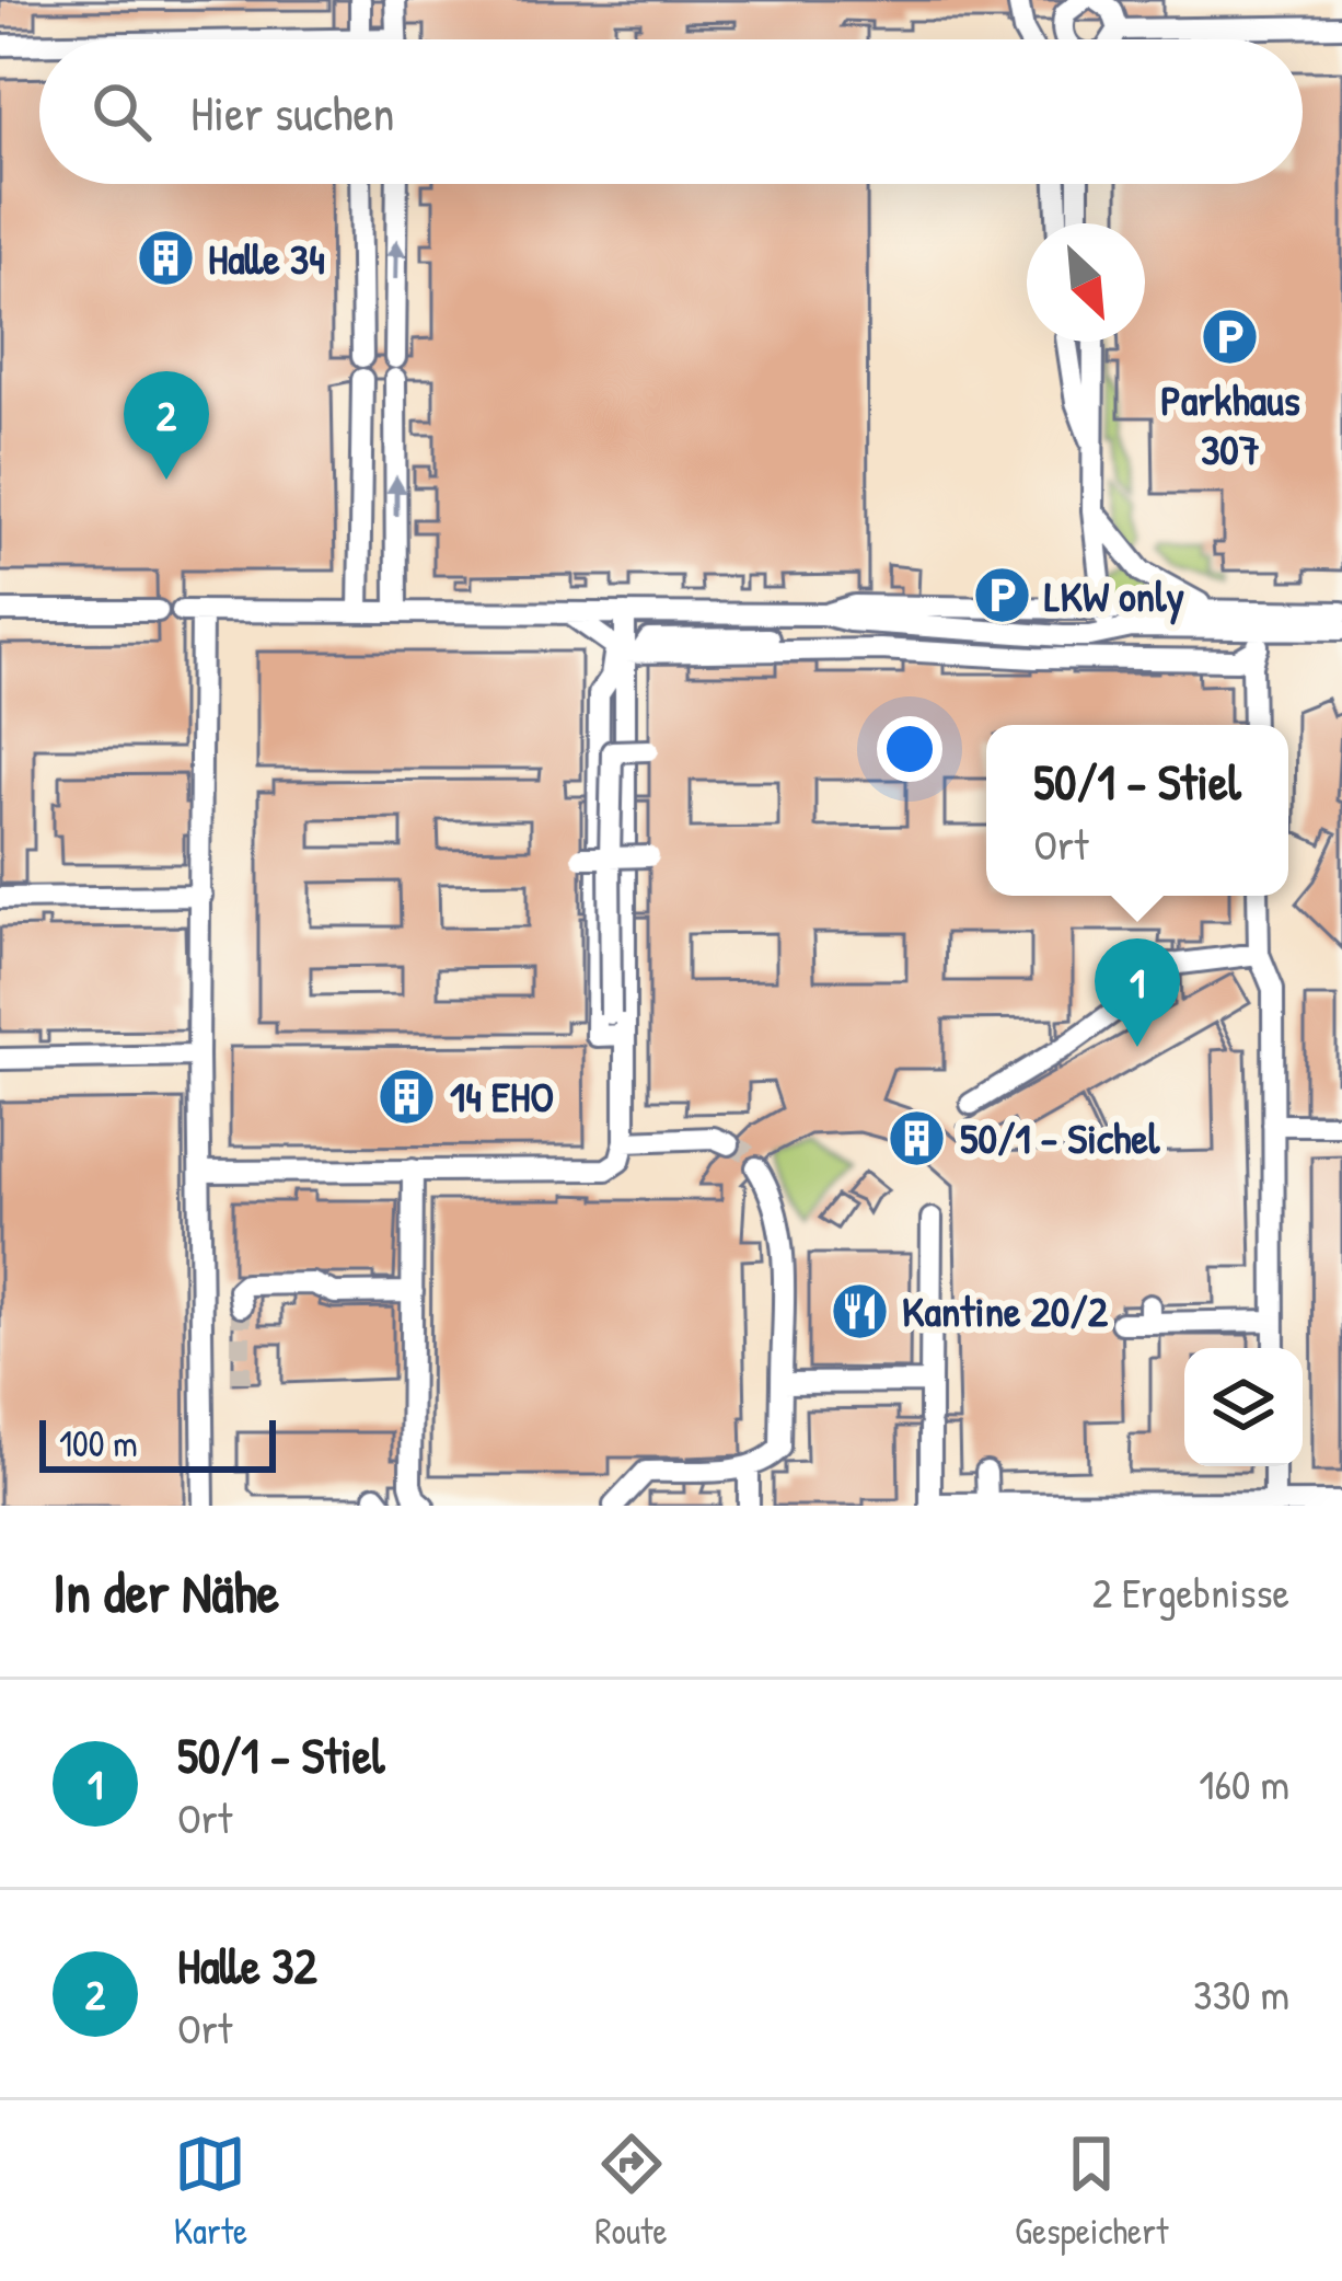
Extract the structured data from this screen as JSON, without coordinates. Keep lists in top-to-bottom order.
{
  "places": {
    "building": ["Halle 34", "14 EHO", "50/1 - Sichel"],
    "parking": ["Parkhaus 307", "LKW only"],
    "restaurant": ["Kantine 20/2"]
  },
  "scale_bar": "100 m",
  "north": "bottom right",
  "page": {
    "search": "Hier suchen",
    "pins": ["2", "1"],
    "popup": ["50/1 - Stiel", "Ort"],
    "scale": "100 m",
    "heading": ["In der Nähe", "2 Ergebnisse"],
    "list": [
      {
        "mark": "1",
        "name": "50/1 - Stiel",
        "note": "Ort",
        "value": "160 m"
      },
      {
        "mark": "2",
        "name": "Halle 32",
        "note": "Ort",
        "value": "330 m"
      }
    ],
    "nav": ["Karte", "Route", "Gespeichert"]
  }
}
